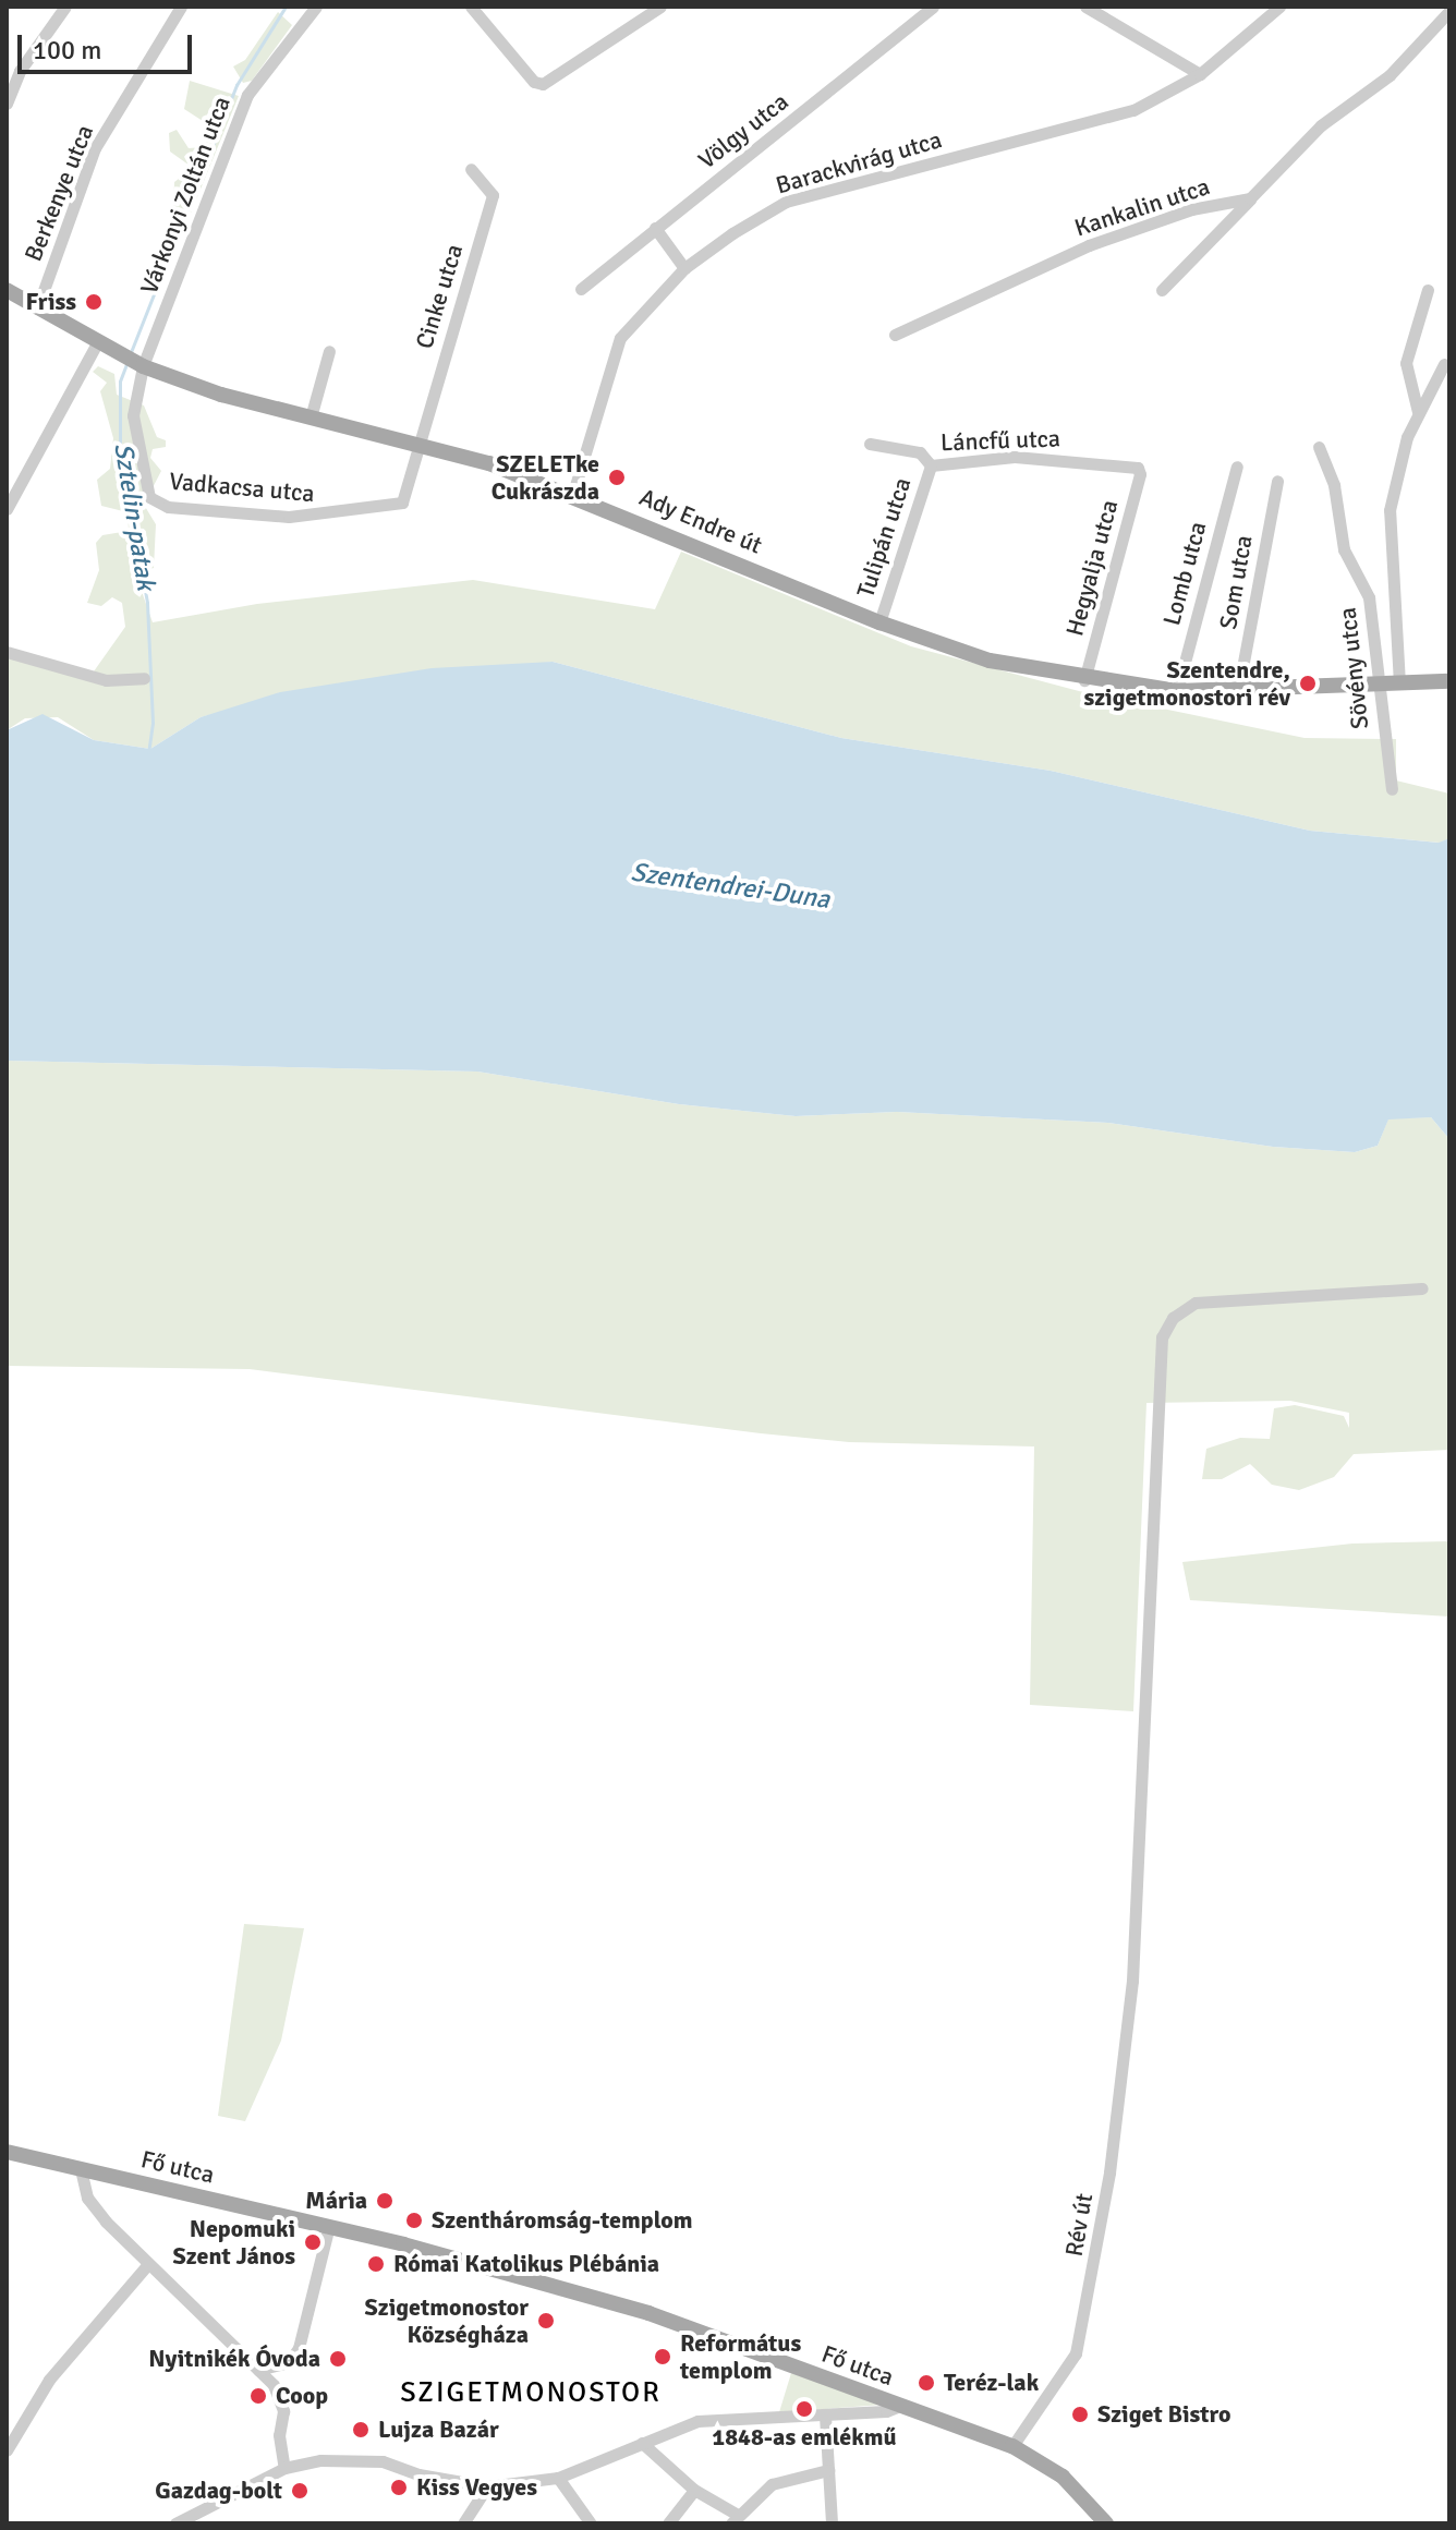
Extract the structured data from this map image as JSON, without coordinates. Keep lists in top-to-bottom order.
{
  "streets": {
    "main road": ["Ady Endre út", "Fő utca"],
    "street": [
      "Völgy utca",
      "Barackvirág utca",
      "Berkenye utca",
      "Várkonyi Zoltán utca",
      "Kankalin utca",
      "Cinke utca",
      "Láncfű utca",
      "Vadkacsa utca",
      "Tulipán utca",
      "Hegyalja utca",
      "Lomb utca",
      "Som utca",
      "Sövény utca",
      "Rév út"
    ]
  },
  "crossings": [
    ["Barackvirág utca", "Ady Endre út"],
    ["Berkenye utca", "Ady Endre út"],
    ["Várkonyi Zoltán utca", "Vadkacsa utca"],
    ["Várkonyi Zoltán utca", "Ady Endre út"],
    ["Cinke utca", "Vadkacsa utca"],
    ["Cinke utca", "Ady Endre út"],
    ["Láncfű utca", "Tulipán utca"],
    ["Láncfű utca", "Hegyalja utca"],
    ["Vadkacsa utca", "Ady Endre út"],
    ["Ady Endre út", "Tulipán utca"],
    ["Ady Endre út", "Hegyalja utca"],
    ["Ady Endre út", "Lomb utca"],
    ["Ady Endre út", "Som utca"],
    ["Ady Endre út", "Sövény utca"],
    ["Fő utca", "Rév út"]
  ],
  "districts": ["SZIGETMONOSTOR"],
  "water": ["Sztelin-patak", "Szentendrei-Duna"],
  "places": [
    "Friss",
    "SZELETke Cukrászda",
    "Szentendre, szigetmonostori rév",
    "Mária",
    "Szentháromság-templom",
    "Nepomuki Szent János",
    "Római Katolikus Plébánia",
    "Szigetmonostor Községháza",
    "Református templom",
    "Nyitnikék Óvoda",
    "Teréz-lak",
    "Coop",
    "1848-as emlékmű",
    "Sziget Bistro",
    "Lujza Bazár",
    "Kiss Vegyes",
    "Gazdag-bolt"
  ],
  "scale_bar": "100 m"
}
